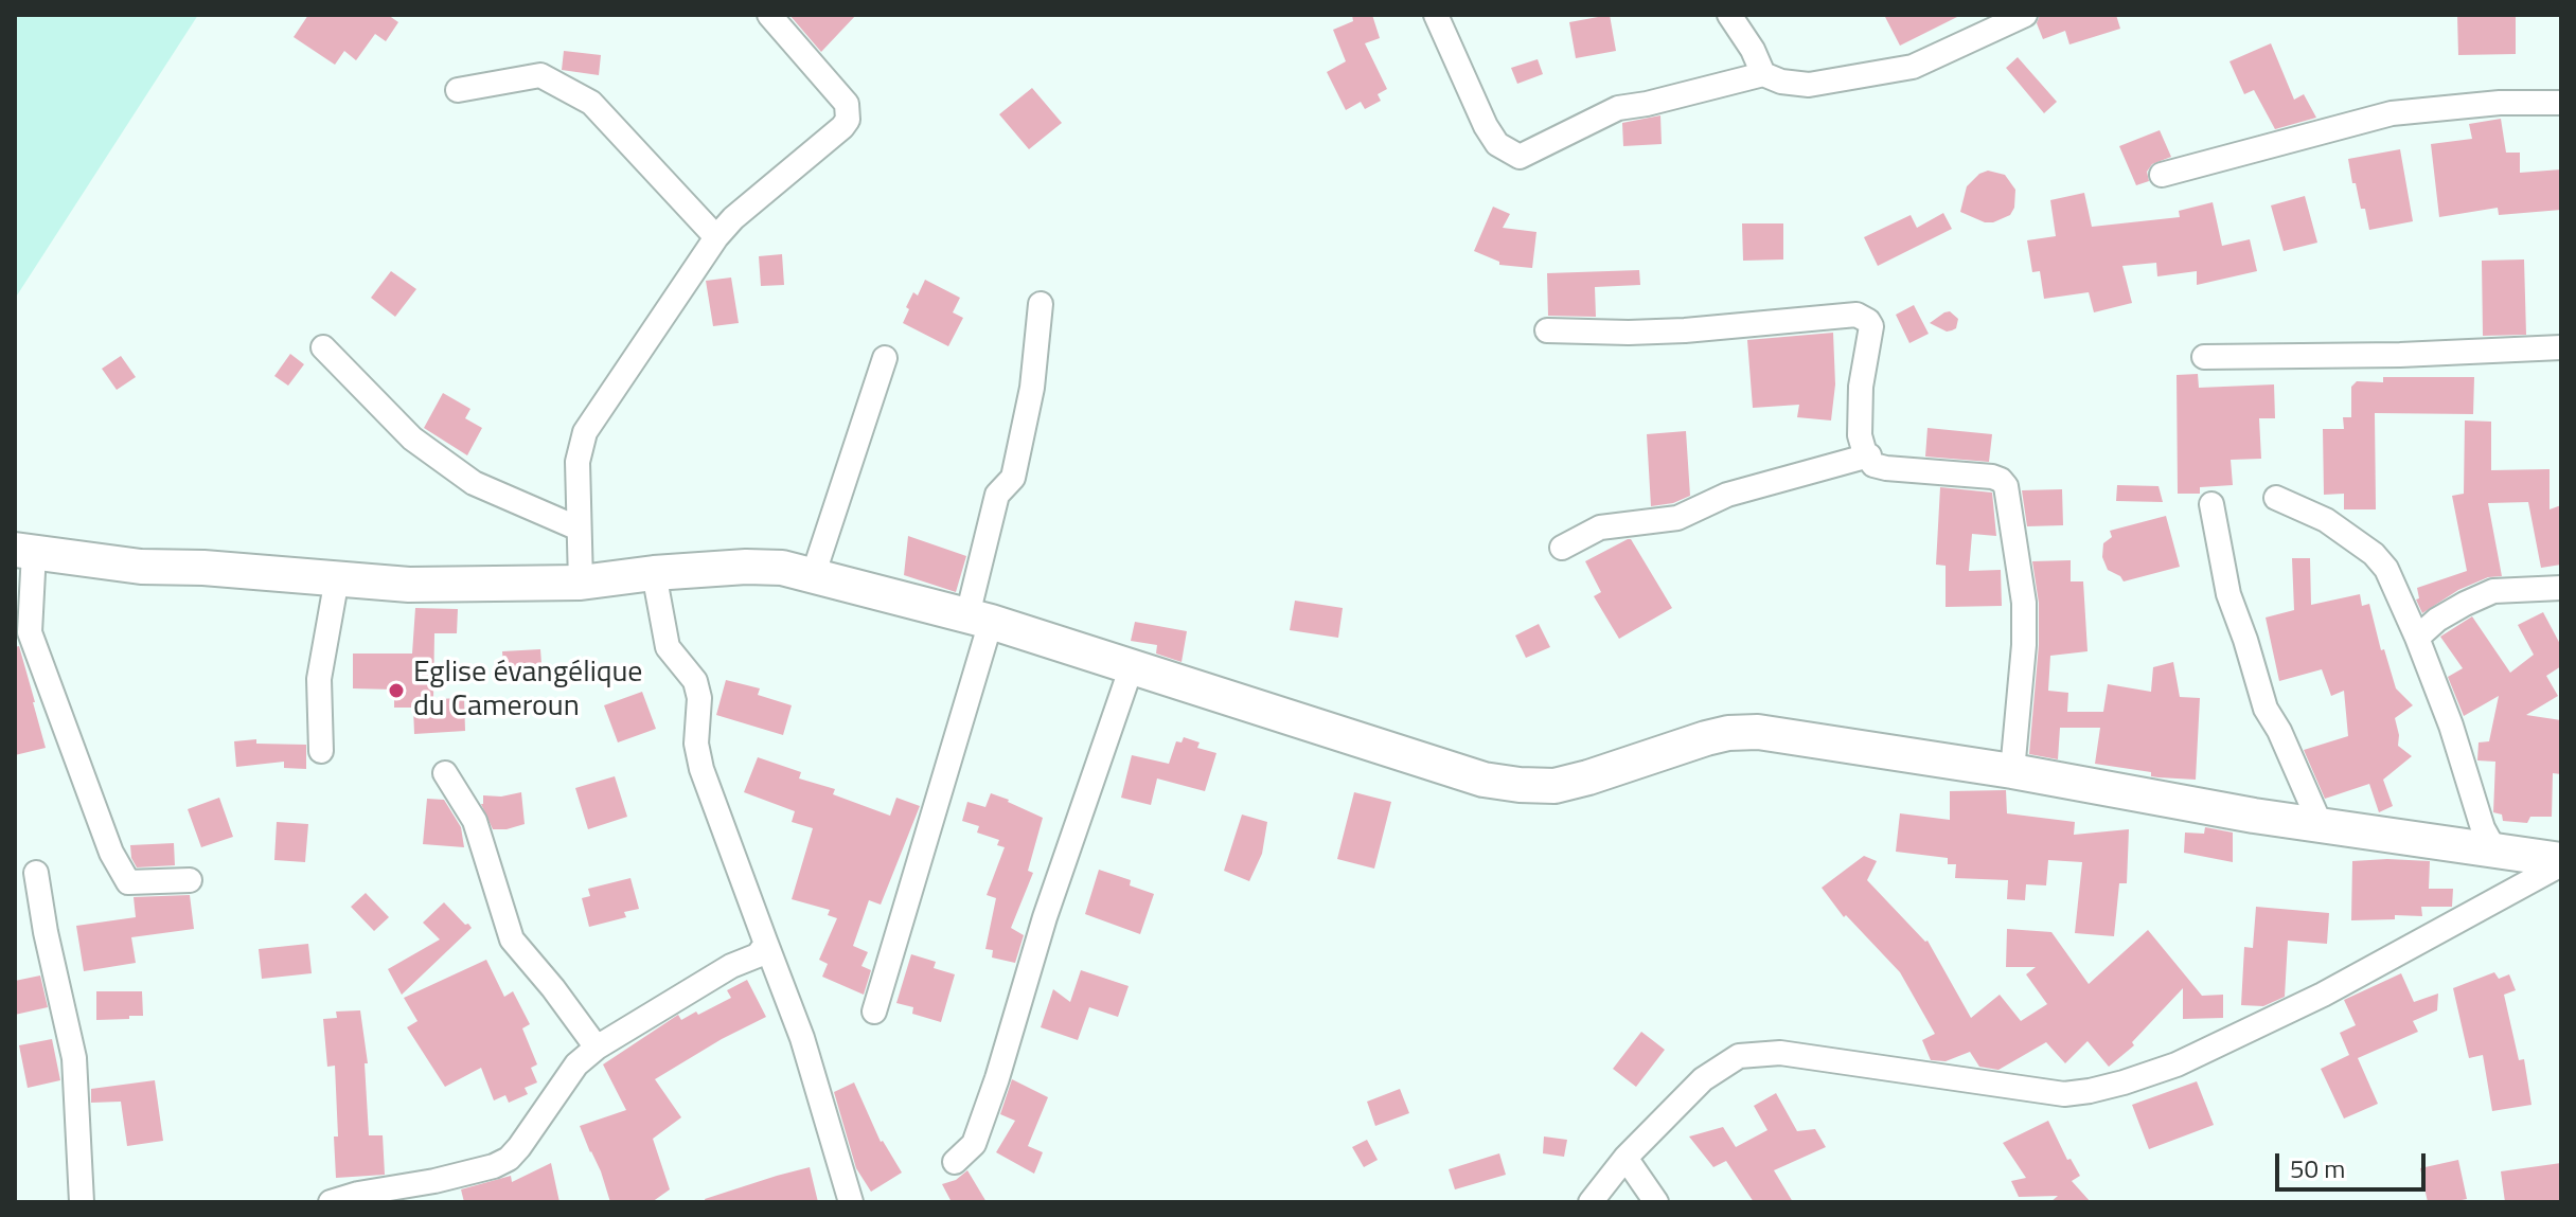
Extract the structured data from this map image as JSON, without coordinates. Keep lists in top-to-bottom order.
{
  "places": ["Eglise évangélique du Cameroun"],
  "scale_bar": "50 m"
}
